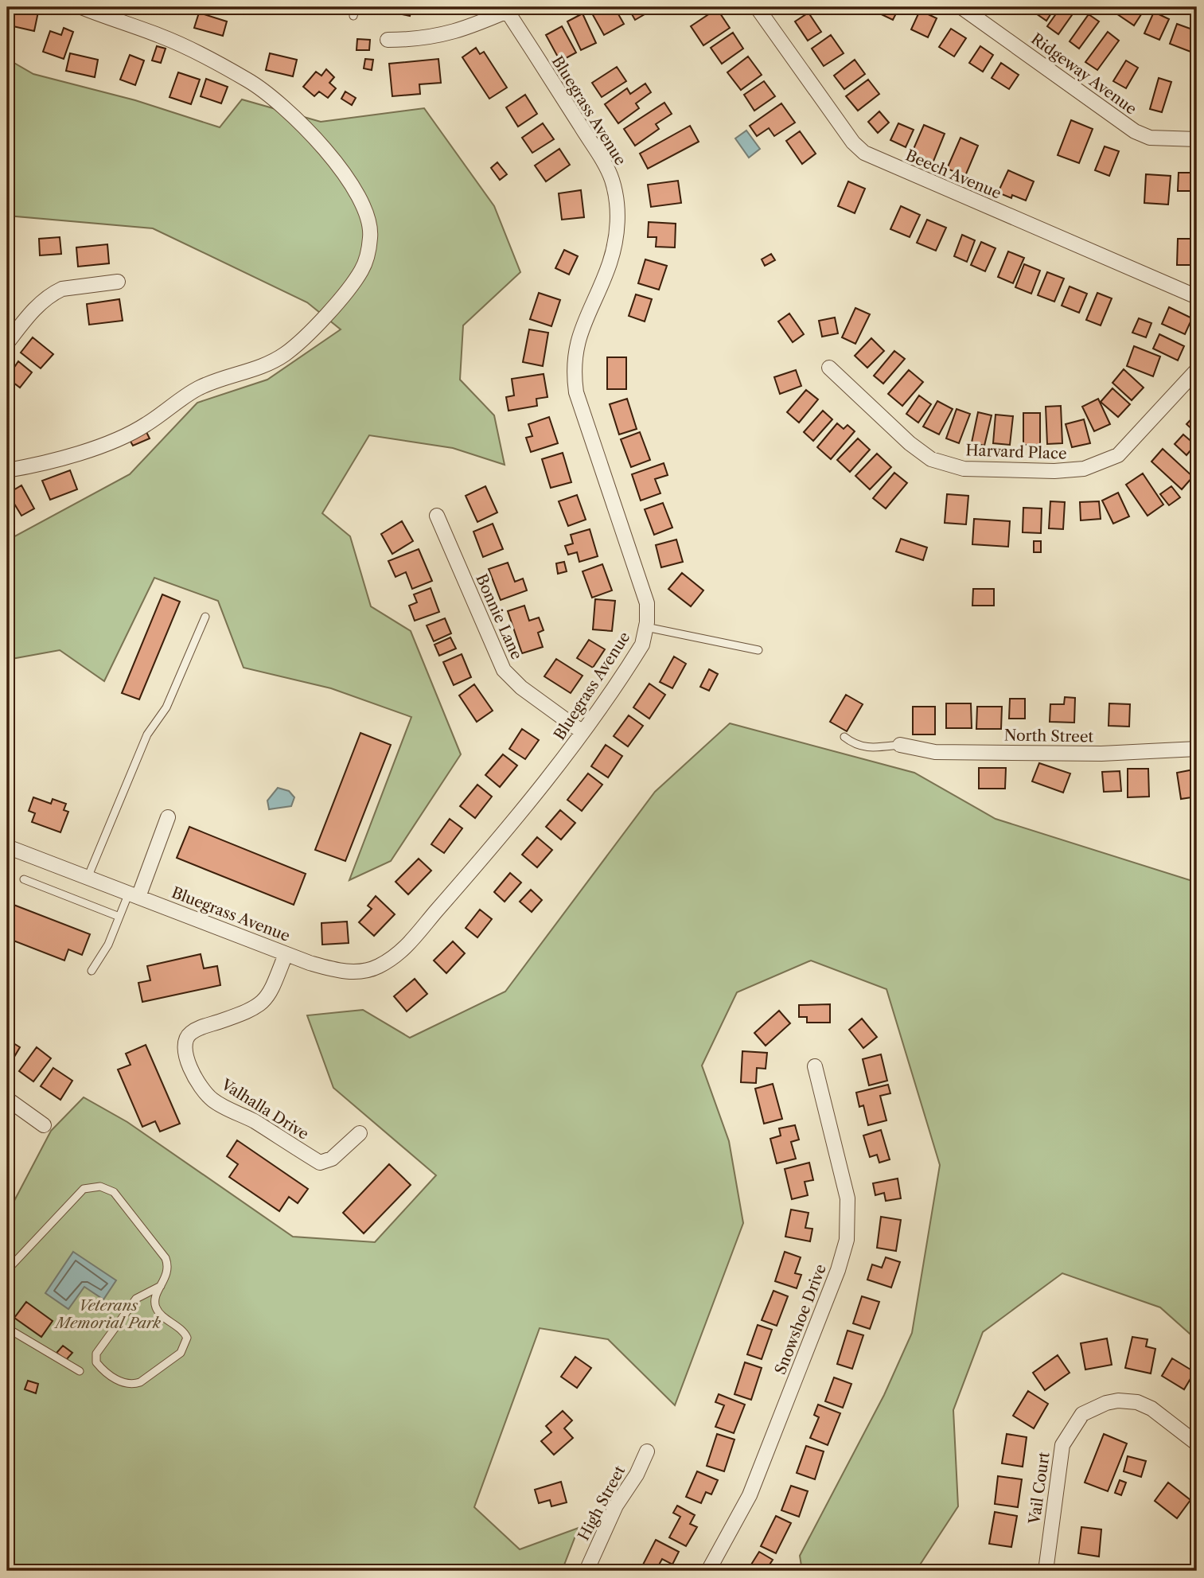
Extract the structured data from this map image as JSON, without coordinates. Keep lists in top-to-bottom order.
{
  "streets": {
    "street": [
      "Ridgeway Avenue",
      "Bluegrass Avenue",
      "Beech Avenue",
      "Harvard Place",
      "Bonnie Lane",
      "North Street",
      "Valhalla Drive",
      "Snowshoe Drive",
      "Vail Court",
      "High Street"
    ]
  },
  "crossings": [
    ["Bluegrass Avenue", "Bonnie Lane"],
    ["Bluegrass Avenue", "Valhalla Drive"]
  ],
  "parks": ["Veterans Memorial Park"]
}
